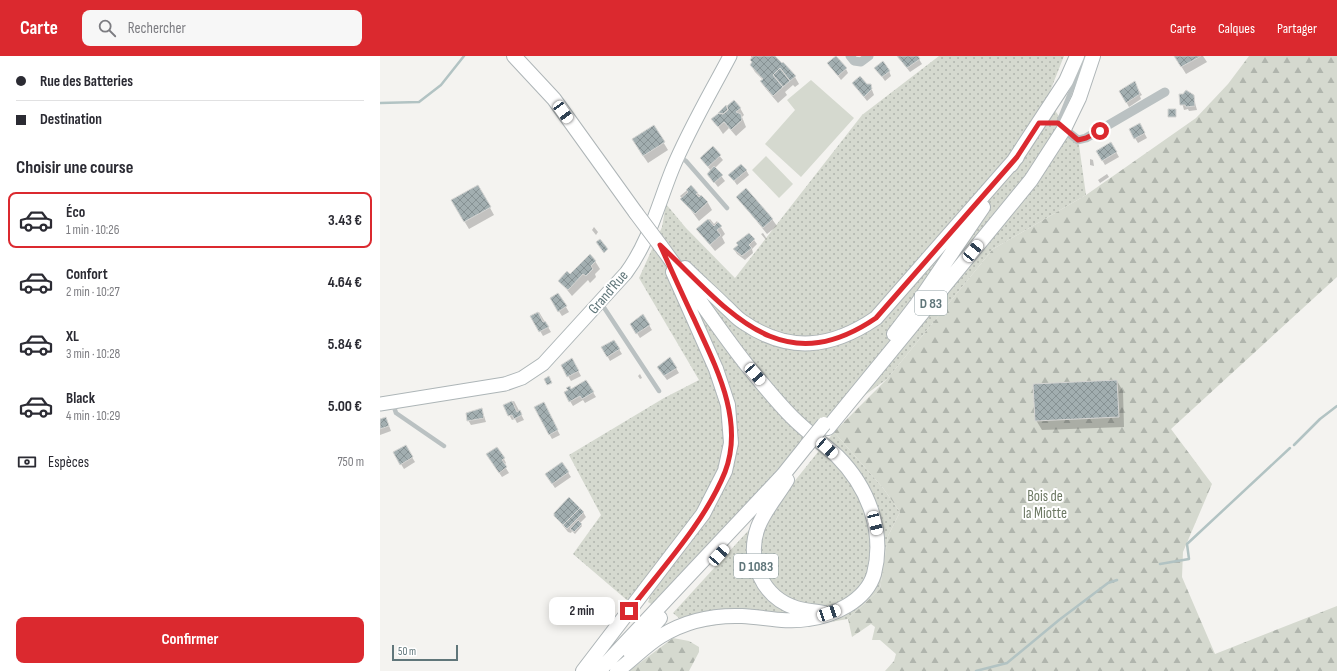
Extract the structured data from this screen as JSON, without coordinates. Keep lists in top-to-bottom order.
{
  "streets": {
    "main road": ["D 83", "D 1083"],
    "street": ["Grand'Rue"]
  },
  "crossings": [
    ["D 83", "D 1083"]
  ],
  "parks": ["Bois de la Miotte"],
  "scale_bar": "50 m",
  "page": {
    "header": "Carte",
    "search": "Rechercher",
    "nav": ["Carte", "Calques", "Partager"],
    "banner": ["Rue des Batteries", "Destination"],
    "heading": "Choisir une course",
    "list": [
      {
        "name": "Éco",
        "note": "1 min · 10:26",
        "value": "3.43 €"
      },
      {
        "name": "Confort",
        "note": "2 min · 10:27",
        "value": "4.64 €"
      },
      {
        "name": "XL",
        "note": "3 min · 10:28",
        "value": "5.84 €"
      },
      {
        "name": "Black",
        "note": "4 min · 10:29",
        "value": "5.00 €"
      }
    ],
    "pay": ["Espèces", "750 m"],
    "bubble": "2 min",
    "buttons": "Confirmer",
    "scale": "50 m"
  }
}
